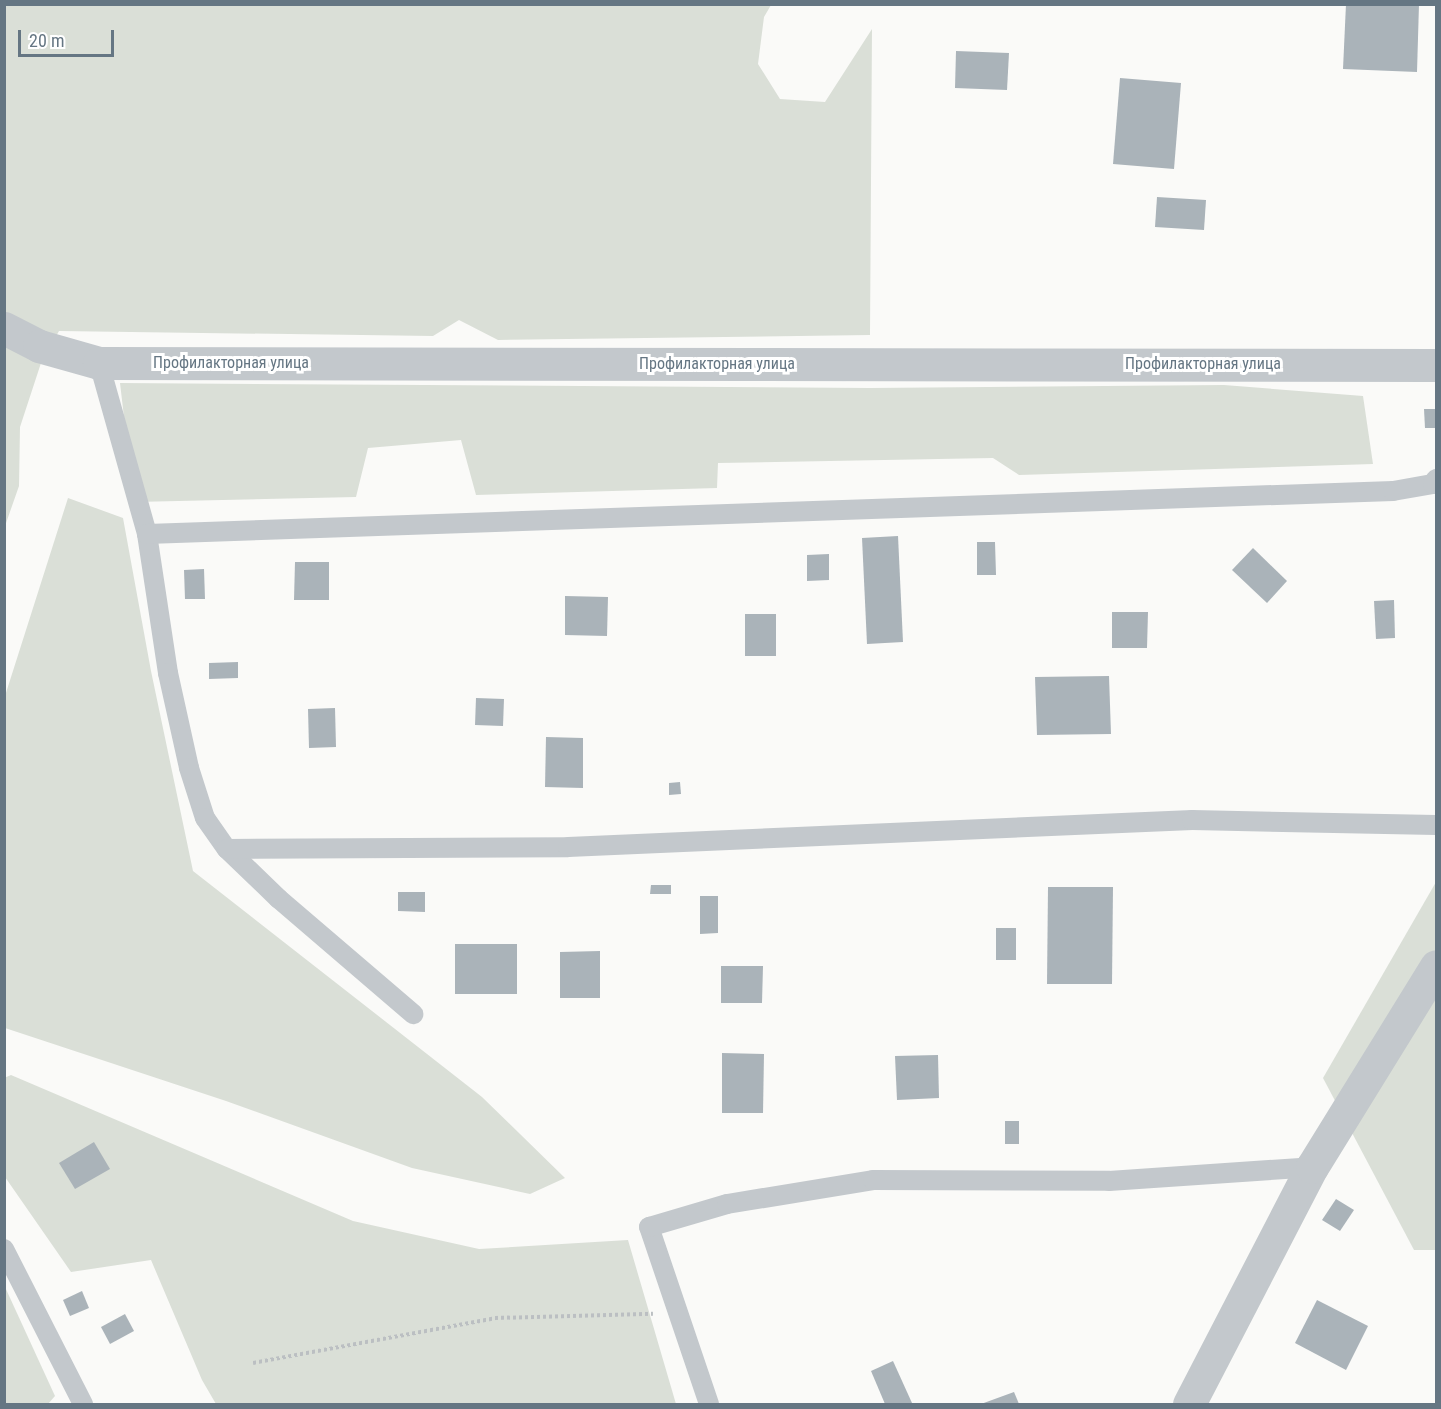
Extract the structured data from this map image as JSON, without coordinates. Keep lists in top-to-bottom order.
{
  "streets": {
    "street": ["Профилакторная улица"]
  },
  "scale_bar": "20 m"
}
